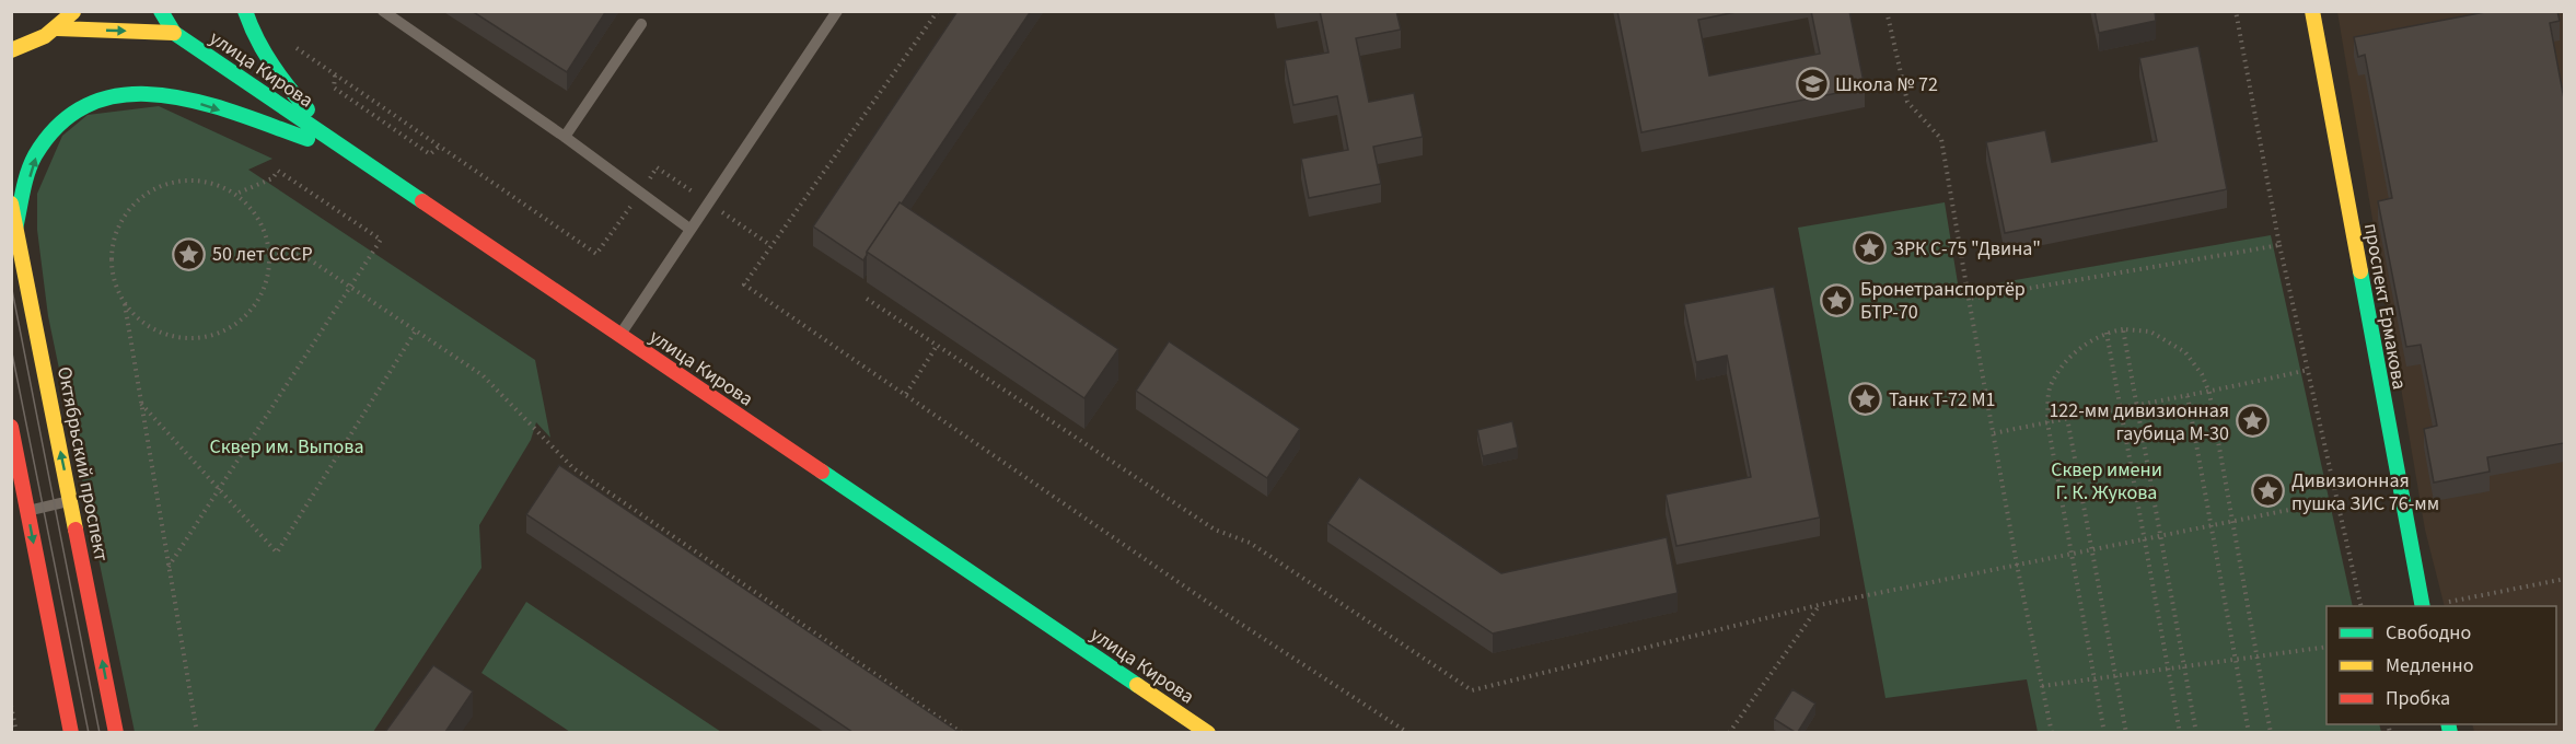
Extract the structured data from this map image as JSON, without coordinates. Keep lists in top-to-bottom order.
{
  "streets": {
    "main road": ["улица Кирова", "проспект Ермакова", "Октябрьский проспект"]
  },
  "parks": ["Сквер им. Выпова", "Сквер имени Г. К. Жукова"],
  "places": {
    "school or university": ["Школа № 72"],
    "place": [
      "ЗРК С-75 \"Двина\"",
      "50 лет СССР",
      "Бронетранспортёр БТР-70",
      "Танк Т-72 М1",
      "122-мм дивизионная гаубица М-30",
      "Дивизионная пушка ЗИС 76-мм"
    ]
  },
  "legend": ["Свободно", "Медленно", "Пробка"]
}
